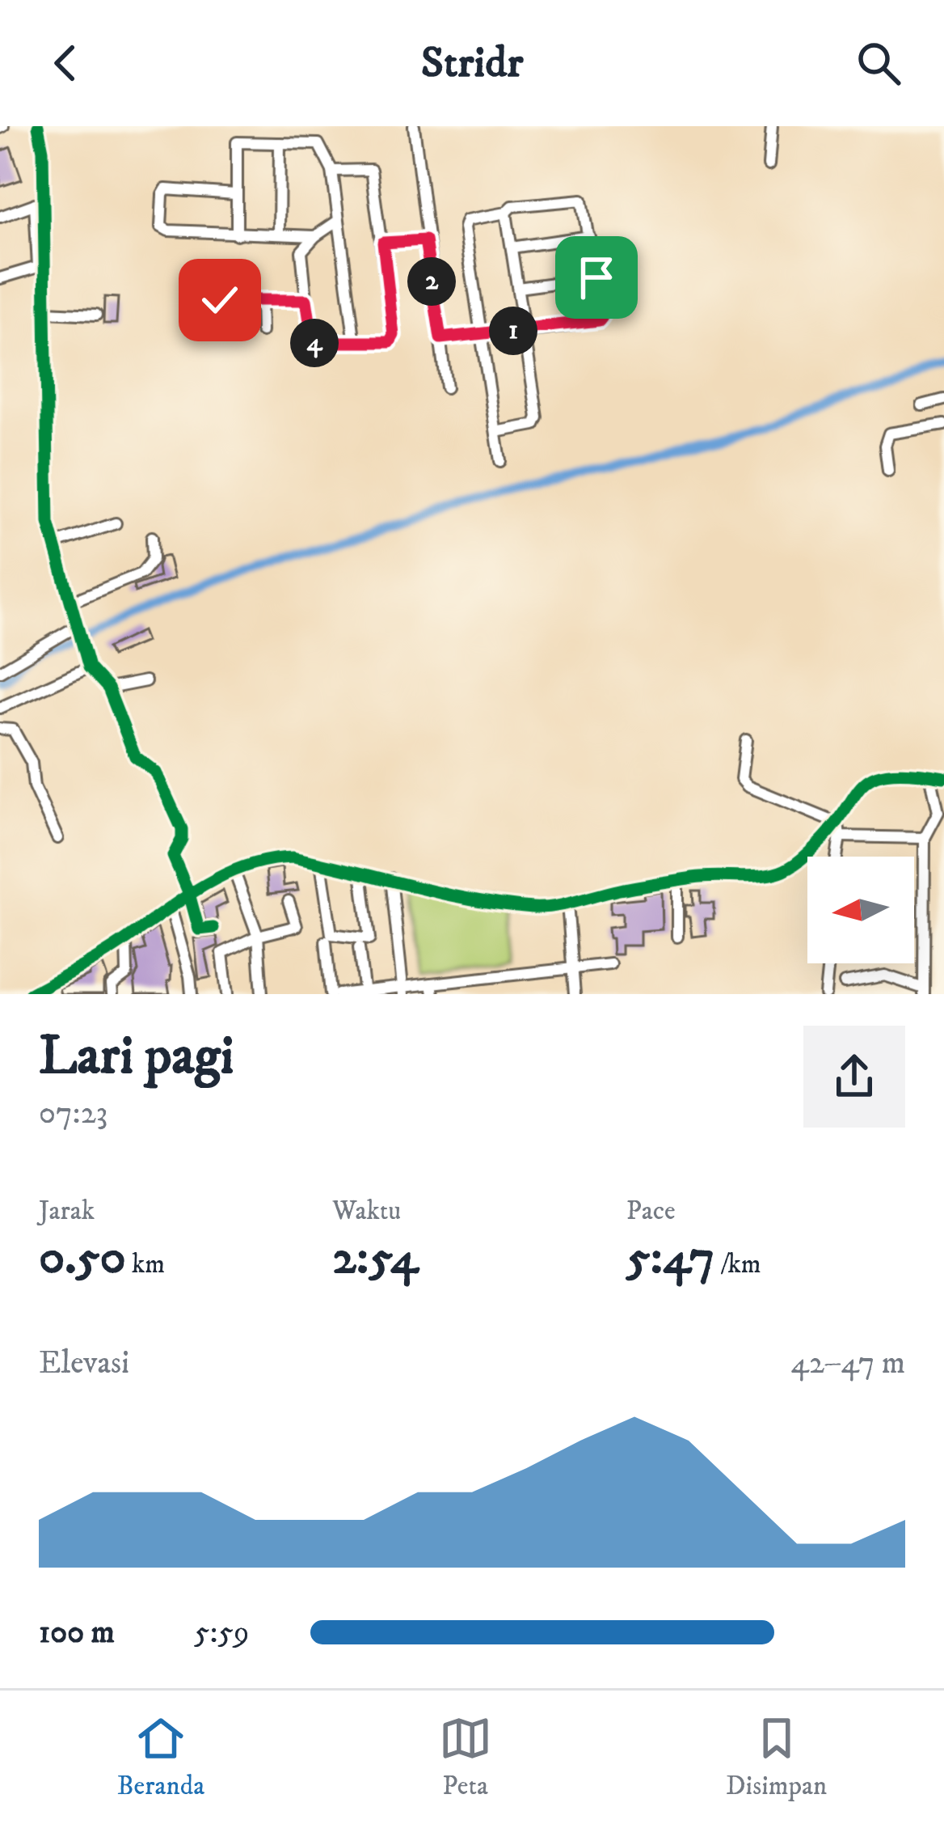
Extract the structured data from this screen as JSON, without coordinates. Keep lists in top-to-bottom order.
{
  "north": "left",
  "page": {
    "header": "Stridr",
    "pins": ["2", "1", "4"],
    "heading": ["Lari pagi", "07:23"],
    "stats": [
      ["Jarak", "0.50 km"],
      ["Waktu", "2:54"],
      ["Pace", "5:47 /km"]
    ],
    "chart": ["Elevasi", "42–47 m"],
    "list": [
      {
        "name": "100 m",
        "note": "5:59"
      }
    ],
    "tabs": ["Beranda", "Peta", "Disimpan"]
  }
}
